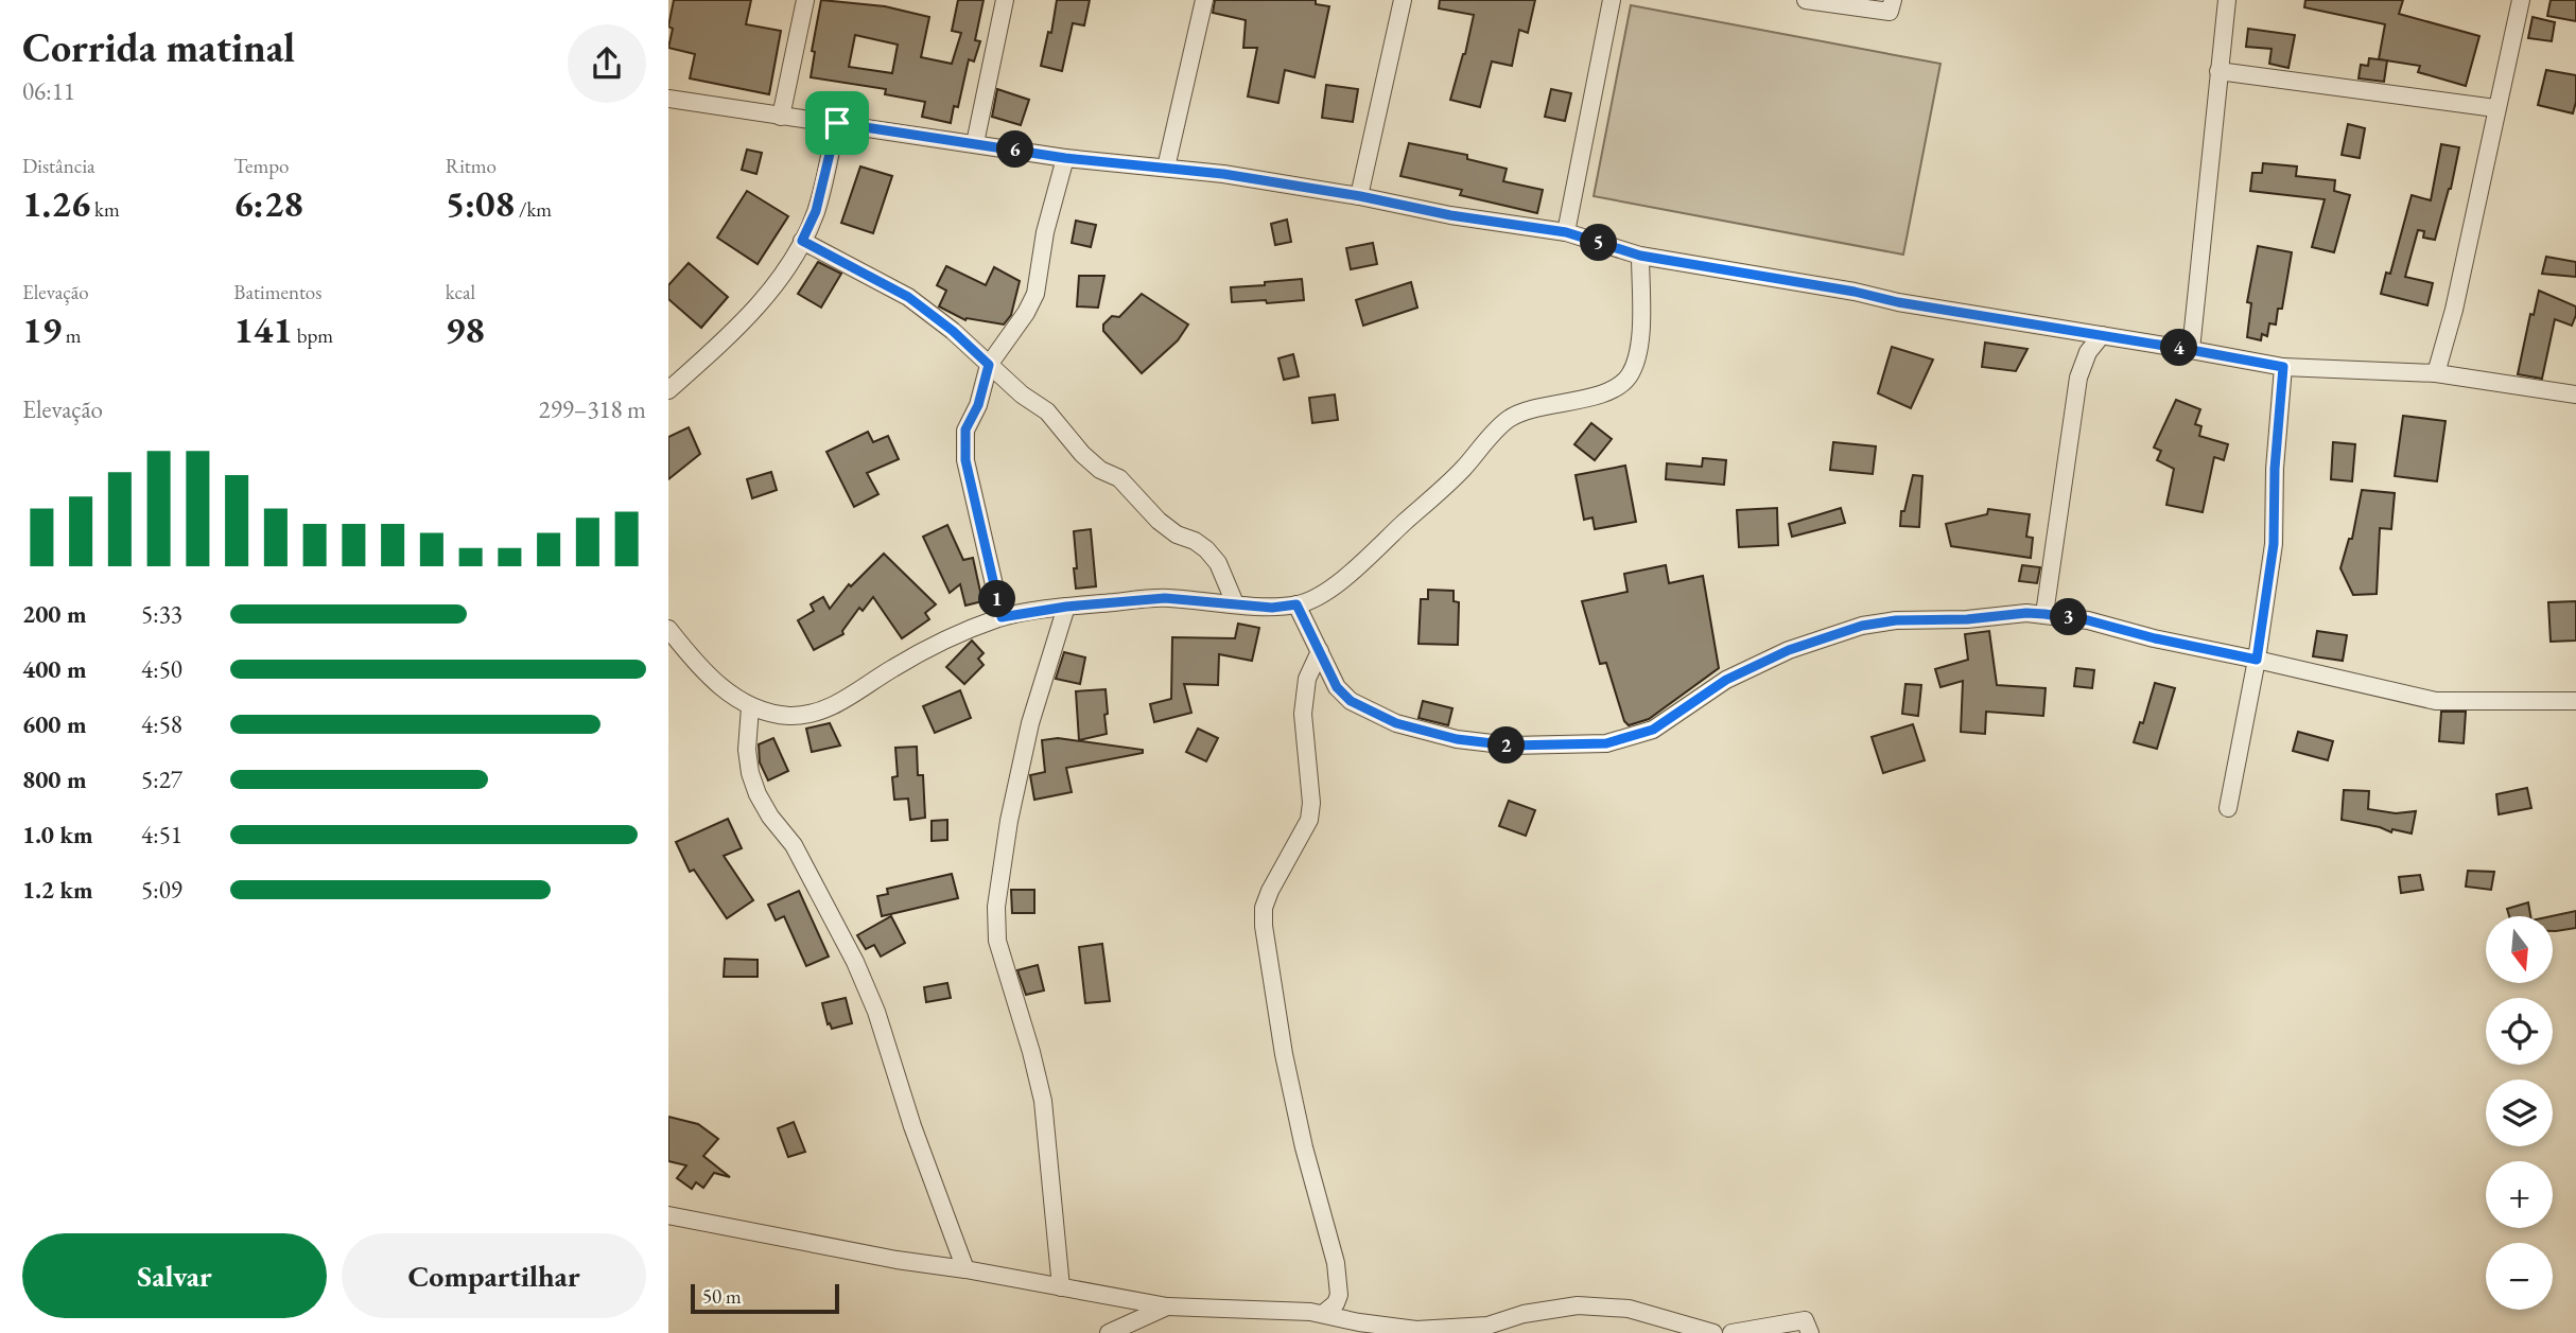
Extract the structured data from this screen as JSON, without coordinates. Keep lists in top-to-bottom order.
{
  "scale_bar": "50 m",
  "north": "bottom",
  "page": {
    "heading": ["Corrida matinal", "06:11"],
    "stats": [
      ["Distância", "1.26 km"],
      ["Tempo", "6:28"],
      ["Ritmo", "5:08 /km"],
      ["Elevação", "19 m"],
      ["Batimentos", "141 bpm"],
      ["kcal", "98"]
    ],
    "pins": [
      "6",
      "5",
      "4",
      "1",
      "3",
      "2"
    ],
    "chart": ["Elevação", "299–318 m"],
    "list": [
      {
        "name": "200 m",
        "note": "5:33"
      },
      {
        "name": "400 m",
        "note": "4:50"
      },
      {
        "name": "600 m",
        "note": "4:58"
      },
      {
        "name": "800 m",
        "note": "5:27"
      },
      {
        "name": "1.0 km",
        "note": "4:51"
      },
      {
        "name": "1.2 km",
        "note": "5:09"
      }
    ],
    "map_buttons": ["+", "−"],
    "buttons": ["Salvar", "Compartilhar"],
    "scale": "50 m"
  }
}
